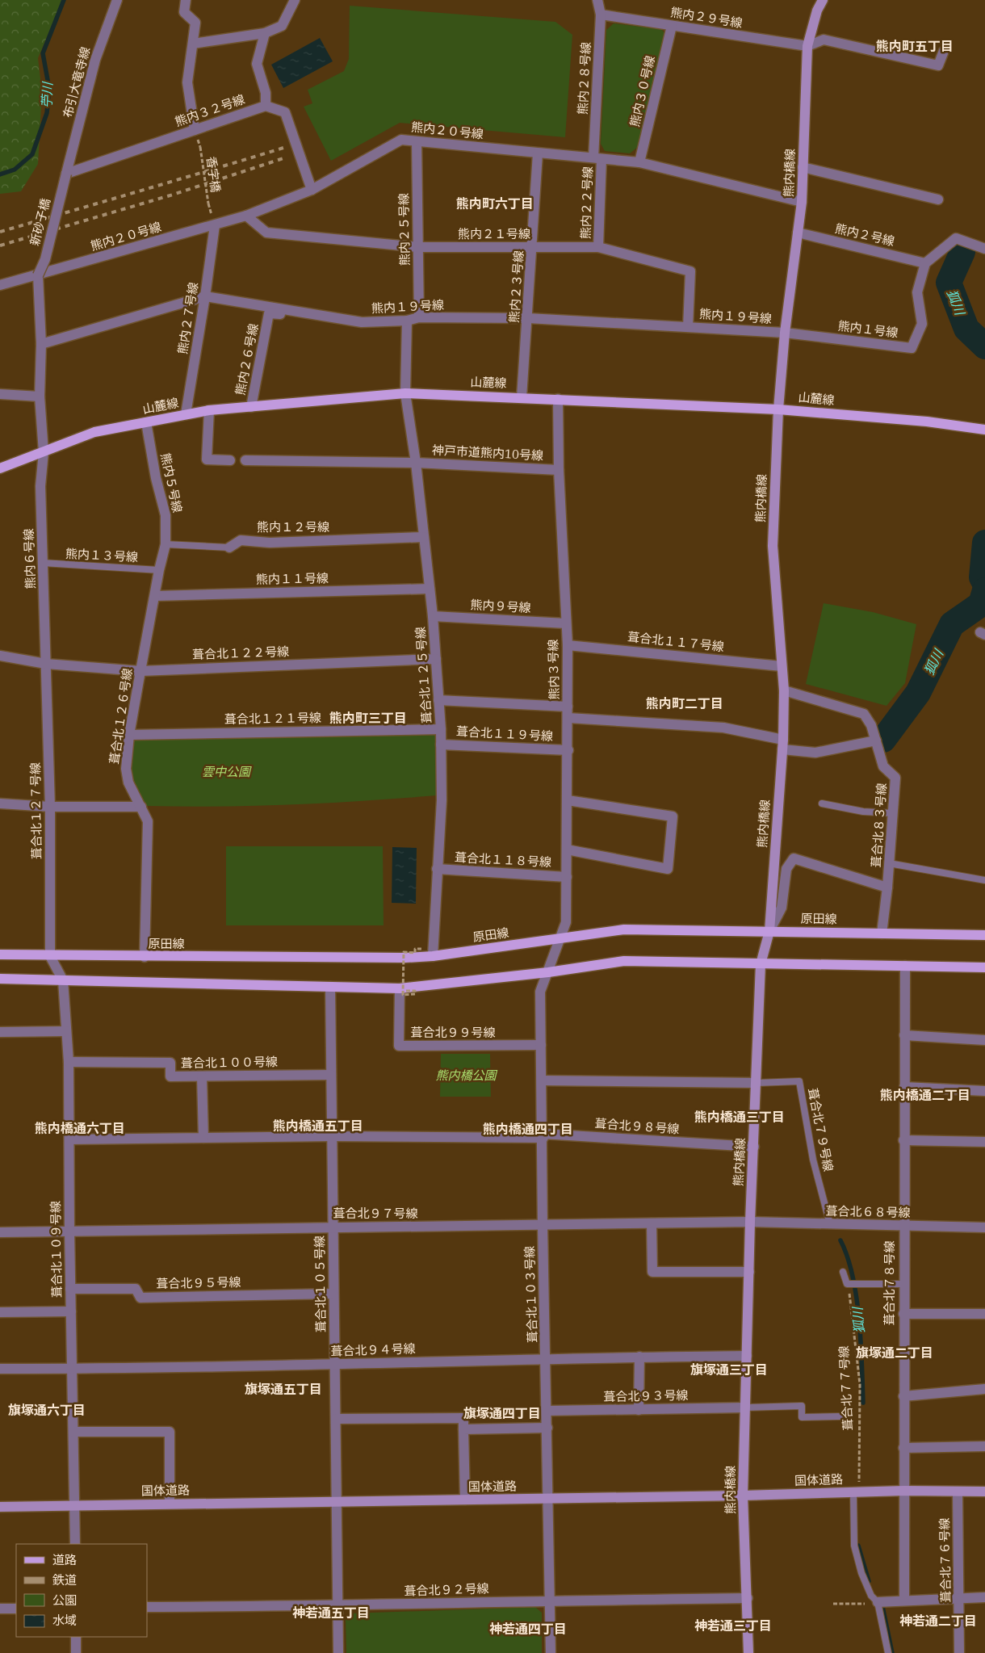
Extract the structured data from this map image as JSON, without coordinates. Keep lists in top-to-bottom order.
{
  "streets": {
    "main road": ["山麓線", "原田線"],
    "street": [
      "熊内２９号線",
      "熊内２８号線",
      "布引大竜寺線",
      "熊内３０号線",
      "熊内３２号線",
      "熊内２０号線",
      "熊内橋線",
      "熊内２２号線",
      "新砂子橋",
      "熊内２５号線",
      "熊内２１号線",
      "熊内２号線",
      "熊内２３号線",
      "熊内１９号線",
      "熊内２７号線",
      "熊内１号線",
      "熊内２６号線",
      "神戸市道熊内10号線",
      "熊内５号線",
      "熊内１２号線",
      "熊内６号線",
      "熊内１１号線",
      "熊内９号線",
      "葺合北１１７号線",
      "葺合北１２２号線",
      "熊内３号線",
      "葺合北１２５号線",
      "葺合北１２６号線",
      "葺合北１２１号線",
      "葺合北１１９号線",
      "葺合北１２７号線",
      "葺合北８３号線",
      "葺合北１１８号線",
      "葺合北９９号線",
      "葺合北１００号線",
      "葺合北９８号線",
      "葺合北６８号線",
      "葺合北９７号線",
      "葺合北１０９号線",
      "葺合北９５号線",
      "葺合北７８号線",
      "葺合北１０５号線",
      "葺合北１０３号線",
      "葺合北９４号線",
      "葺合北９３号線",
      "国体道路",
      "葺合北７６号線",
      "葺合北９２号線"
    ],
    "lane": ["熊内１３号線", "葺合北７９号線"],
    "path": ["香字橋", "葺合北７７号線"]
  },
  "crossings": [
    ["熊内２９号線", "熊内２８号線"],
    ["熊内２９号線", "熊内３０号線"],
    ["熊内２９号線", "熊内橋線"],
    ["熊内２８号線", "熊内２０号線"],
    ["熊内２８号線", "熊内２２号線"],
    ["布引大竜寺線", "熊内３２号線"],
    ["布引大竜寺線", "新砂子橋"],
    ["熊内３０号線", "熊内２０号線"],
    ["熊内３２号線", "新砂子橋"],
    ["熊内２０号線", "熊内橋線"],
    ["熊内２０号線", "熊内２２号線"],
    ["熊内２０号線", "新砂子橋"],
    ["熊内２０号線", "熊内２５号線"],
    ["熊内２０号線", "熊内２１号線"],
    ["熊内２０号線", "熊内２３号線"],
    ["熊内２０号線", "熊内２７号線"],
    ["熊内橋線", "熊内２号線"],
    ["熊内橋線", "熊内１９号線"],
    ["熊内橋線", "熊内１号線"],
    ["熊内橋線", "山麓線"],
    ["熊内橋線", "葺合北１１７号線"],
    ["熊内橋線", "葺合北８３号線"],
    ["熊内橋線", "原田線"],
    ["熊内橋線", "葺合北９８号線"],
    ["熊内橋線", "葺合北７９号線"],
    ["熊内橋線", "葺合北６８号線"],
    ["熊内橋線", "葺合北９７号線"],
    ["熊内橋線", "葺合北９４号線"],
    ["熊内橋線", "葺合北９３号線"],
    ["熊内橋線", "国体道路"],
    ["熊内橋線", "葺合北９２号線"],
    ["熊内２２号線", "熊内２１号線"],
    ["熊内２５号線", "熊内２１号線"],
    ["熊内２５号線", "熊内１９号線"],
    ["熊内２１号線", "熊内２３号線"],
    ["熊内２１号線", "熊内１９号線"],
    ["熊内２号線", "熊内１号線"],
    ["熊内２３号線", "熊内１９号線"],
    ["熊内２３号線", "山麓線"],
    ["熊内１９号線", "熊内２７号線"],
    ["熊内１９号線", "熊内１号線"],
    ["熊内１９号線", "熊内２６号線"],
    ["熊内１９号線", "葺合北１２５号線"],
    ["熊内２７号線", "山麓線"],
    ["熊内２６号線", "山麓線"],
    ["山麓線", "熊内５号線"],
    ["山麓線", "熊内６号線"],
    ["山麓線", "熊内３号線"],
    ["山麓線", "葺合北１２５号線"],
    ["神戸市道熊内10号線", "熊内３号線"],
    ["神戸市道熊内10号線", "葺合北１２５号線"],
    ["熊内５号線", "熊内１２号線"],
    ["熊内５号線", "熊内１３号線"],
    ["熊内５号線", "熊内１１号線"],
    ["熊内５号線", "葺合北１２６号線"],
    ["熊内１２号線", "葺合北１２５号線"],
    ["熊内１３号線", "熊内６号線"],
    ["熊内６号線", "葺合北１２２号線"],
    ["熊内６号線", "葺合北１２７号線"],
    ["熊内１１号線", "葺合北１２５号線"],
    ["熊内１１号線", "葺合北１２６号線"],
    ["熊内９号線", "熊内３号線"],
    ["熊内９号線", "葺合北１２５号線"],
    ["葺合北１１７号線", "熊内３号線"],
    ["葺合北１２２号線", "葺合北１２５号線"],
    ["葺合北１２２号線", "葺合北１２６号線"],
    ["葺合北１２２号線", "葺合北１２７号線"],
    ["熊内３号線", "葺合北１１９号線"],
    ["熊内３号線", "葺合北１１８号線"],
    ["熊内３号線", "原田線"],
    ["熊内３号線", "葺合北１０３号線"],
    ["葺合北１２５号線", "葺合北１２１号線"],
    ["葺合北１２５号線", "葺合北１１９号線"],
    ["葺合北１２５号線", "葺合北１１８号線"],
    ["葺合北１２５号線", "原田線"],
    ["葺合北１２６号線", "葺合北１２１号線"],
    ["葺合北１２６号線", "原田線"],
    ["葺合北１２７号線", "原田線"],
    ["葺合北１２７号線", "葺合北１０９号線"],
    ["葺合北８３号線", "原田線"],
    ["原田線", "葺合北１０９号線"],
    ["原田線", "葺合北１０３号線"],
    ["葺合北９９号線", "葺合北１０３号線"],
    ["葺合北１００号線", "葺合北１０９号線"],
    ["葺合北１００号線", "葺合北１０５号線"],
    ["葺合北９８号線", "葺合北１０９号線"],
    ["葺合北９８号線", "葺合北１０５号線"],
    ["葺合北９８号線", "葺合北１０３号線"],
    ["葺合北７９号線", "葺合北６８号線"],
    ["葺合北６８号線", "葺合北９７号線"],
    ["葺合北６８号線", "葺合北７８号線"],
    ["葺合北９７号線", "葺合北１０９号線"],
    ["葺合北９７号線", "葺合北１０５号線"],
    ["葺合北９７号線", "葺合北１０３号線"],
    ["葺合北１０９号線", "葺合北９５号線"],
    ["葺合北１０９号線", "葺合北９４号線"],
    ["葺合北１０９号線", "国体道路"],
    ["葺合北９５号線", "葺合北１０５号線"],
    ["葺合北７８号線", "国体道路"],
    ["葺合北１０５号線", "葺合北９４号線"],
    ["葺合北１０５号線", "国体道路"],
    ["葺合北１０５号線", "葺合北９２号線"],
    ["葺合北１０３号線", "葺合北９４号線"],
    ["葺合北１０３号線", "葺合北９３号線"],
    ["葺合北１０３号線", "国体道路"],
    ["葺合北１０３号線", "葺合北９２号線"],
    ["葺合北７７号線", "国体道路"],
    ["国体道路", "葺合北７６号線"]
  ],
  "districts": [
    "熊内町五丁目",
    "熊内町六丁目",
    "熊内町二丁目",
    "熊内町三丁目",
    "熊内橋通二丁目",
    "熊内橋通三丁目",
    "熊内橋通五丁目",
    "熊内橋通六丁目",
    "熊内橋通四丁目",
    "旗塚通二丁目",
    "旗塚通三丁目",
    "旗塚通五丁目",
    "旗塚通六丁目",
    "旗塚通四丁目",
    "神若通五丁目",
    "神若通二丁目",
    "神若通三丁目",
    "神若通四丁目"
  ],
  "water": ["苧川", "狐川"],
  "parks": ["雲中公園", "熊内橋公園"],
  "legend": [
    "道路",
    "鉄道",
    "公園",
    "水域"
  ]
}
